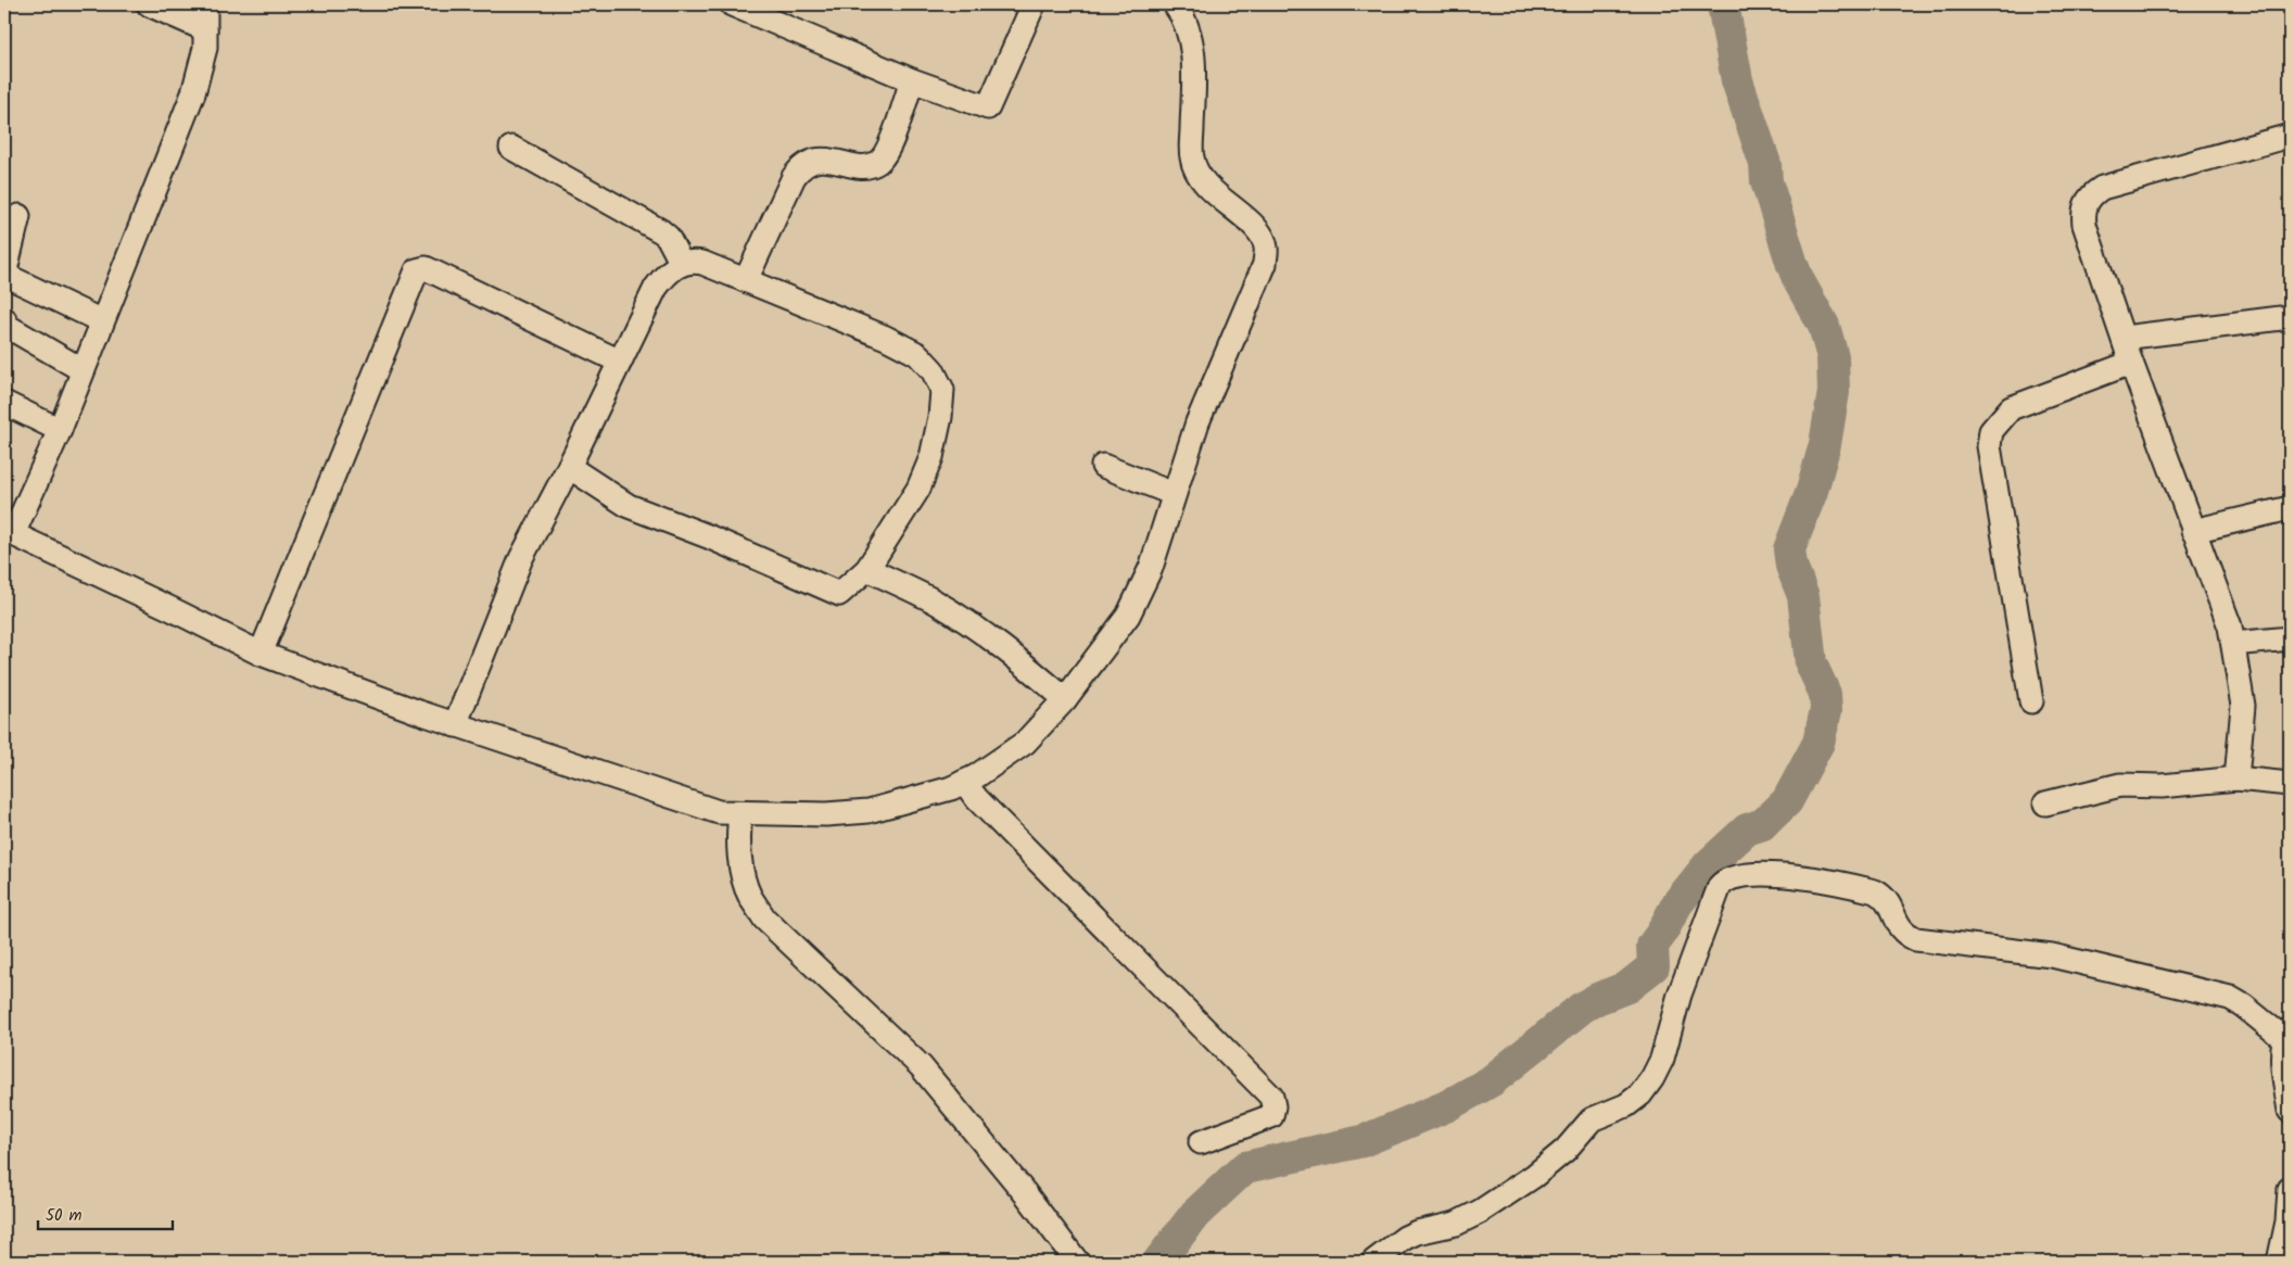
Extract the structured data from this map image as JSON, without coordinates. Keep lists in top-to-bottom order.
{
  "scale_bar": "50 m"
}
